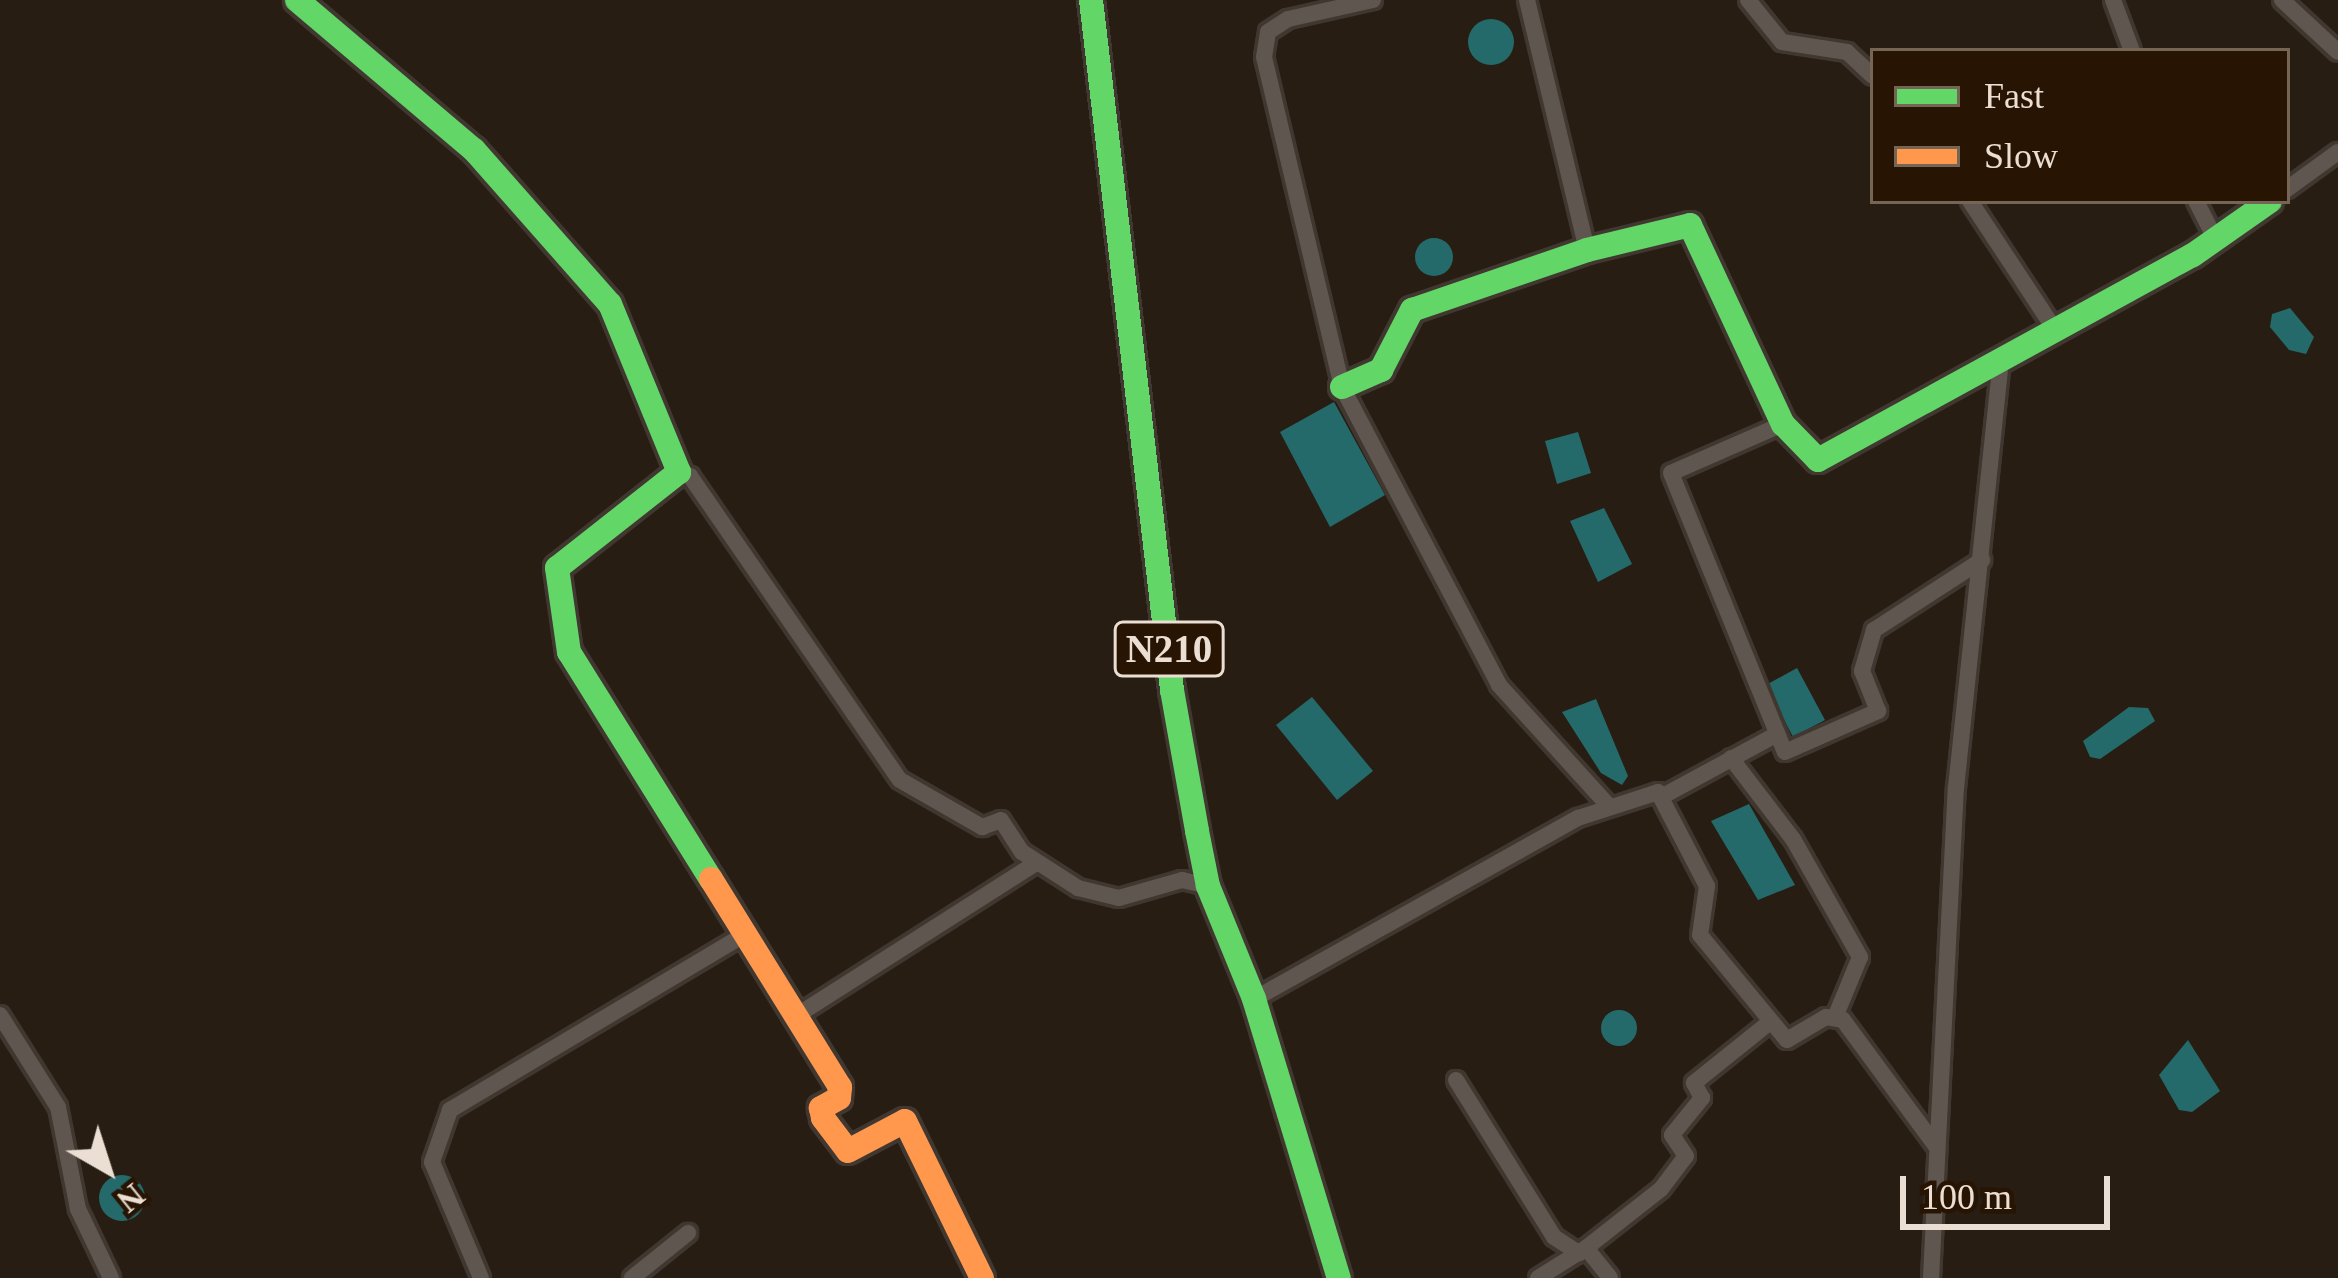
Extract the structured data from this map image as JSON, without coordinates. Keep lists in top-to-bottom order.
{
  "streets": {
    "main road": ["N210"]
  },
  "legend": ["Fast", "Slow"],
  "scale_bar": "100 m",
  "north": "bottom right"
}
